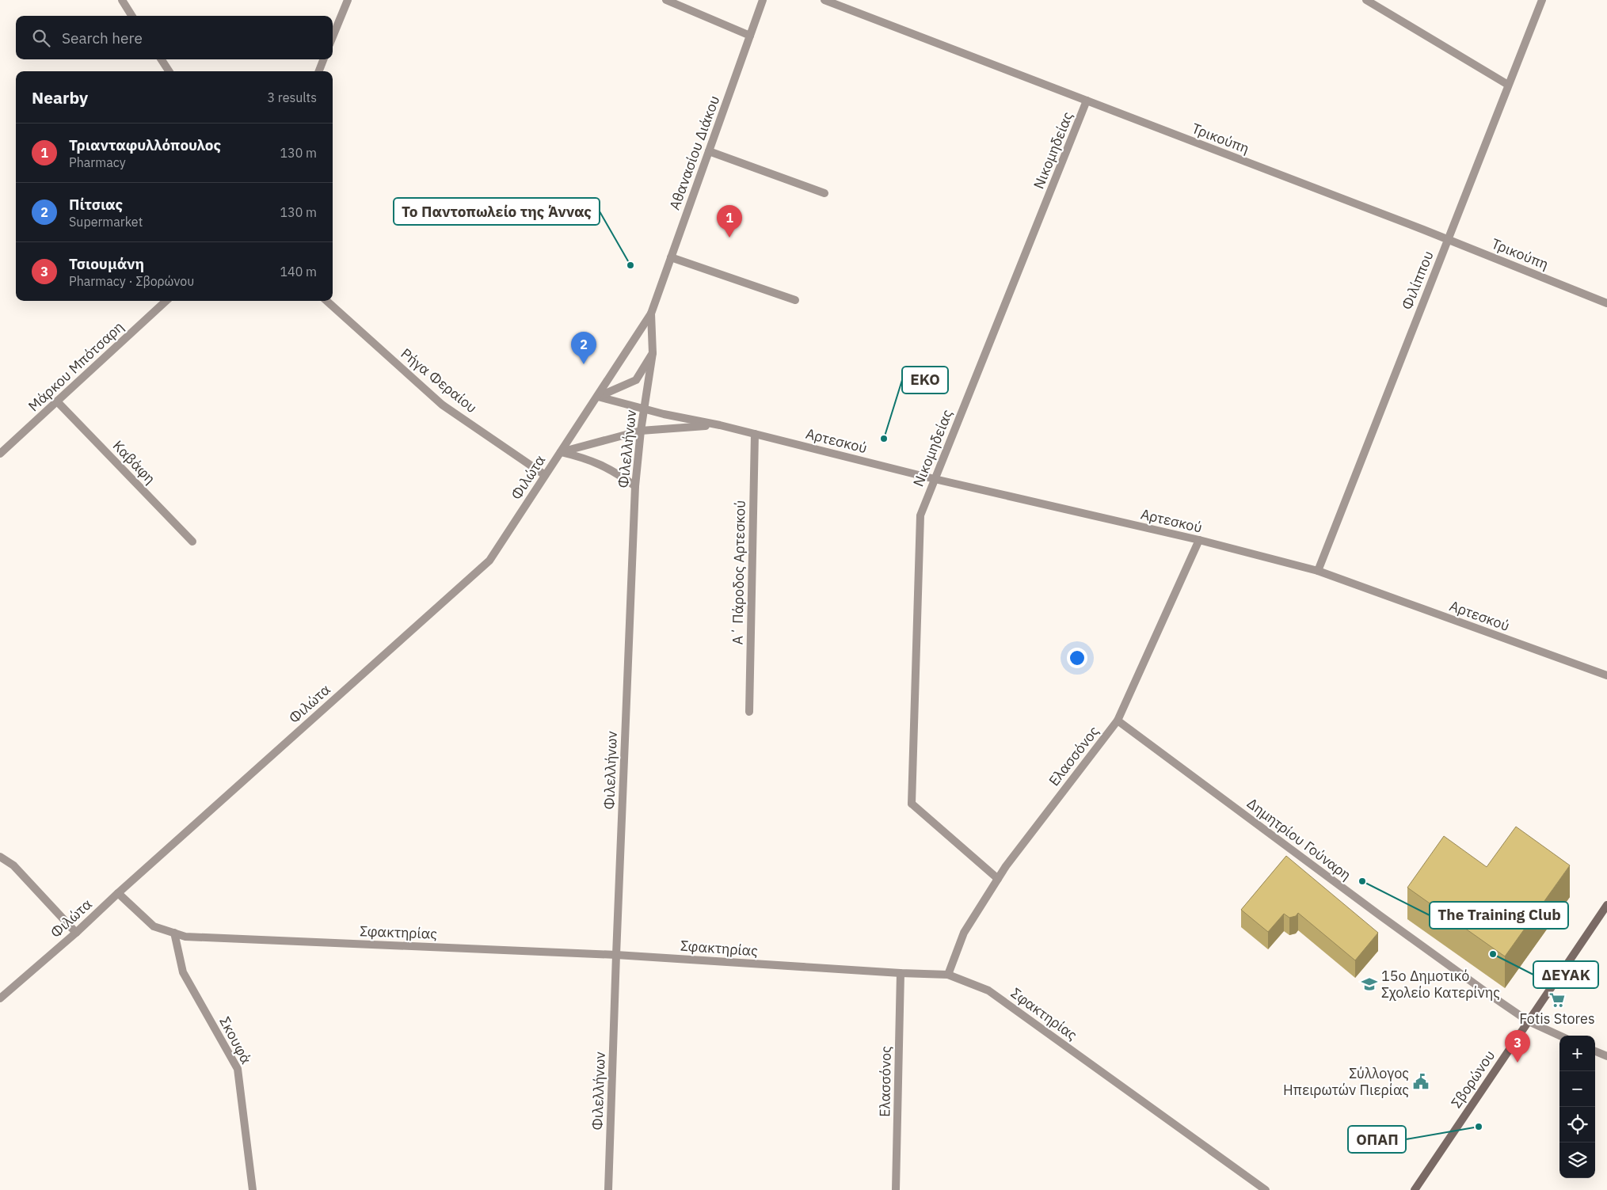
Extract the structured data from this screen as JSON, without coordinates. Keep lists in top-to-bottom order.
{
  "streets": {
    "main road": ["Σβορώνου"],
    "street": [
      "Τρικούπη",
      "Νικομηδείας",
      "Αθανασίου Διάκου",
      "Φιλίππου",
      "Μάρκου Μπότσαρη",
      "Ρήγα Φεραίου",
      "Αρτεσκού",
      "Φιλελλήνων",
      "Καβάφη",
      "Φιλώτα",
      "Α΄ Πάροδος Αρτεσκού",
      "Ελασσόνος",
      "Δημητρίου Γούναρη",
      "Σφακτηρίας",
      "Σκουφά"
    ]
  },
  "crossings": [
    ["Τρικούπη", "Νικομηδείας"],
    ["Τρικούπη", "Φιλίππου"],
    ["Νικομηδείας", "Αρτεσκού"],
    ["Νικομηδείας", "Ελασσόνος"],
    ["Αθανασίου Διάκου", "Αρτεσκού"],
    ["Αθανασίου Διάκου", "Φιλελλήνων"],
    ["Αθανασίου Διάκου", "Φιλώτα"],
    ["Φιλίππου", "Αρτεσκού"],
    ["Μάρκου Μπότσαρη", "Καβάφη"],
    ["Ρήγα Φεραίου", "Φιλώτα"],
    ["Αρτεσκού", "Φιλελλήνων"],
    ["Αρτεσκού", "Φιλώτα"],
    ["Αρτεσκού", "Α΄ Πάροδος Αρτεσκού"],
    ["Αρτεσκού", "Ελασσόνος"],
    ["Φιλελλήνων", "Σφακτηρίας"],
    ["Φιλώτα", "Σφακτηρίας"],
    ["Ελασσόνος", "Δημητρίου Γούναρη"],
    ["Ελασσόνος", "Σφακτηρίας"],
    ["Δημητρίου Γούναρη", "Σβορώνου"],
    ["Σφακτηρίας", "Σκουφά"]
  ],
  "places": {
    "other": [
      "Το Παντοπωλείο της Άννας",
      "ΕΚΟ",
      "The Training Club",
      "ΔΕΥΑΚ",
      "ΟΠΑΠ"
    ],
    "school or university": ["15ο Δημοτικό Σχολείο Κατερίνης"],
    "supermarket": ["Fotis Stores"],
    "public building": ["Σύλλογος Ηπειρωτών Πιερίας"]
  },
  "page": {
    "search": "Search here",
    "heading": ["Nearby", "3 results"],
    "list": [
      {
        "mark": "1",
        "name": "Τριανταφυλλόπουλος",
        "note": "Pharmacy",
        "value": "130 m"
      },
      {
        "mark": "2",
        "name": "Πίτσιας",
        "note": "Supermarket",
        "value": "130 m"
      },
      {
        "mark": "3",
        "name": "Τσιουμάνη",
        "note": "Pharmacy · Σβορώνου",
        "value": "140 m"
      }
    ],
    "pins": ["1", "2", "3"],
    "map_buttons": ["+", "−"]
  }
}
